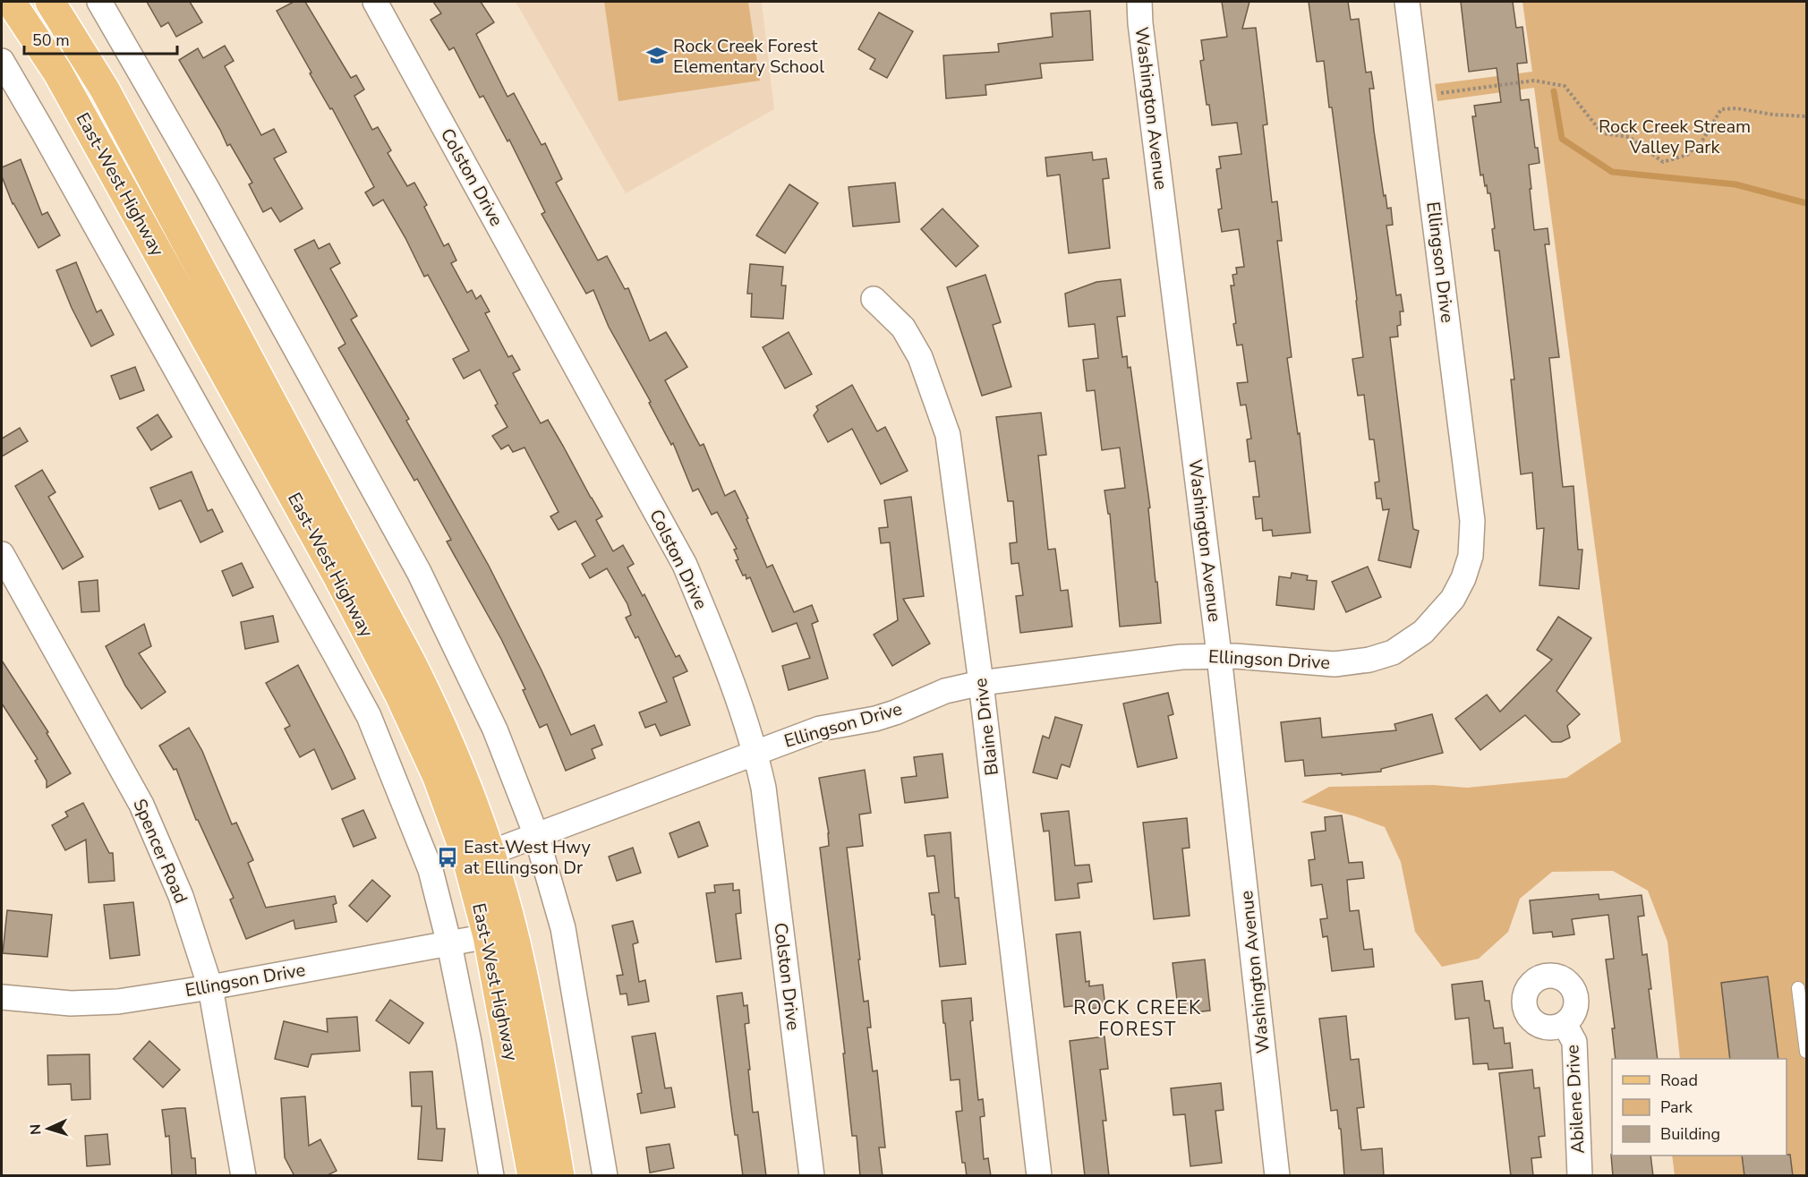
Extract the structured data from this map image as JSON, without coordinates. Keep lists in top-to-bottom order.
{
  "streets": {
    "main road": ["East-West Highway"],
    "street": [
      "Washington Avenue",
      "Colston Drive",
      "Ellingson Drive",
      "Blaine Drive",
      "Spencer Road",
      "Abilene Drive"
    ]
  },
  "crossings": [
    ["Washington Avenue", "Ellingson Drive"],
    ["Colston Drive", "Ellingson Drive"],
    ["East-West Highway", "Ellingson Drive"],
    ["Ellingson Drive", "Blaine Drive"],
    ["Ellingson Drive", "Spencer Road"]
  ],
  "districts": ["ROCK CREEK FOREST"],
  "parks": ["Rock Creek Stream Valley Park"],
  "places": {
    "school or university": ["Rock Creek Forest Elementary School"],
    "bus stop": ["East-West Hwy at Ellingson Dr"]
  },
  "legend": ["Road", "Park", "Building"],
  "scale_bar": "50 m",
  "north": "left"
}
